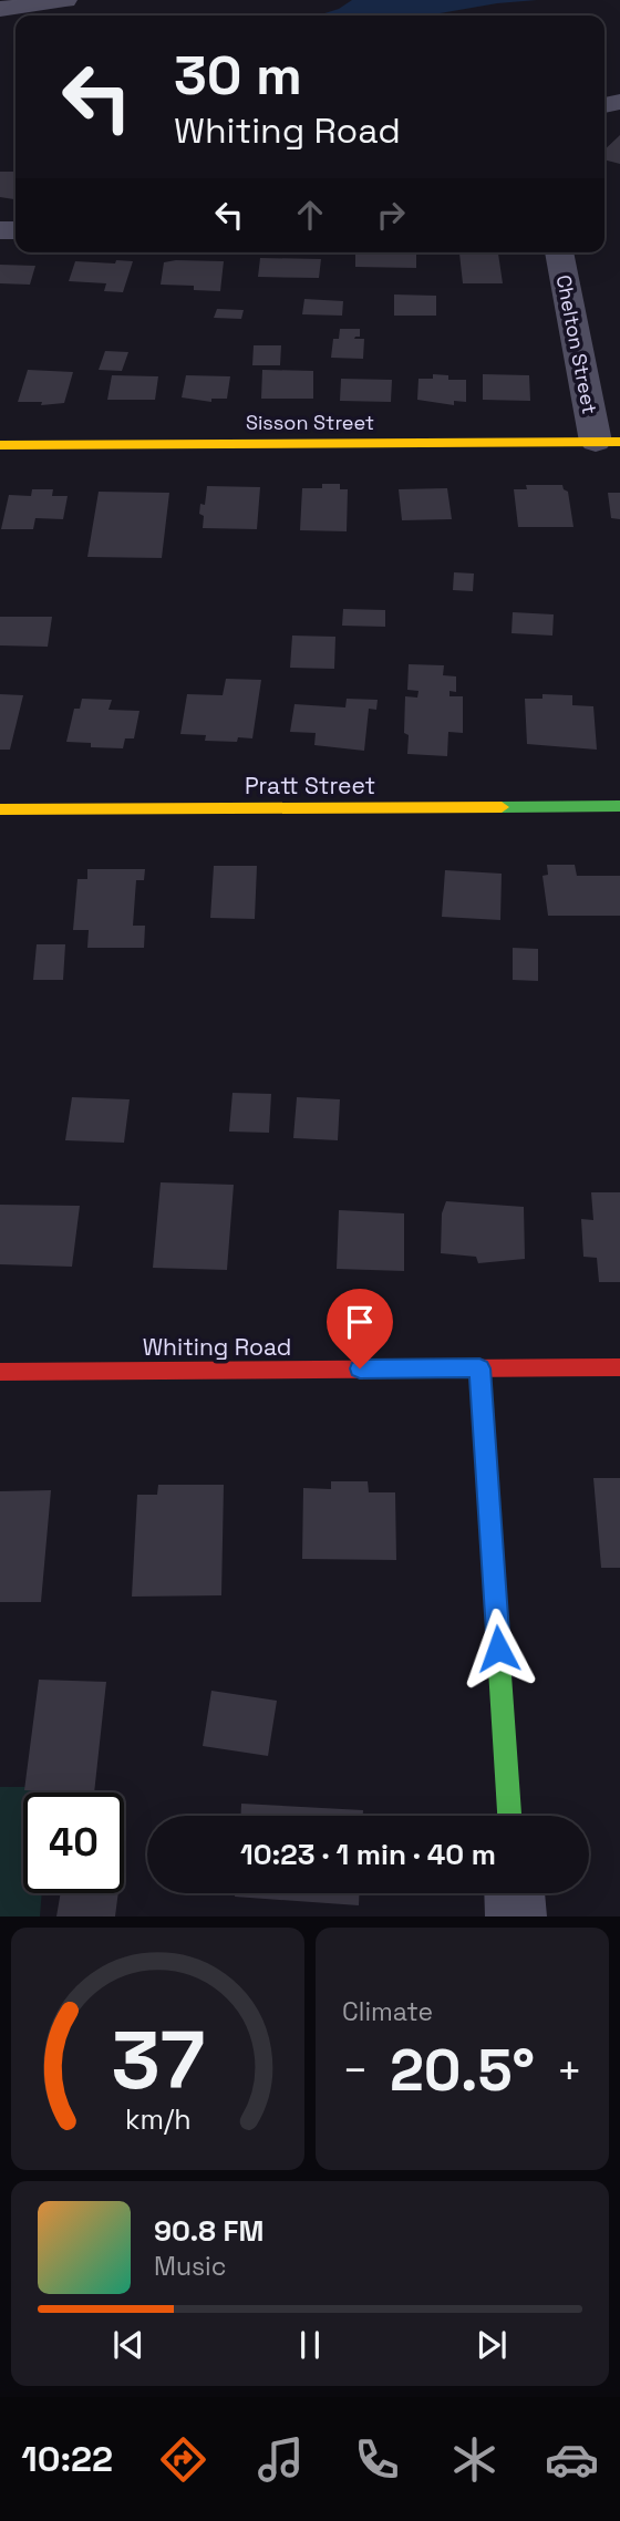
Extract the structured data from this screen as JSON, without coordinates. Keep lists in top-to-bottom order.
{
  "streets": {
    "street": [
      "Chelton Street",
      "Sisson Street",
      "Pratt Street",
      "Whiting Road"
    ]
  },
  "crossings": [
    ["Chelton Street", "Sisson Street"]
  ],
  "page": {
    "turn": ["30 m", "Whiting Road"],
    "limit": "40",
    "trip": "10:23 · 1 min · 40 m",
    "tile": "Climate",
    "heat": ["−", "20.5°", "+"],
    "song": ["90.8 FM", "Music"],
    "tabs": "10:22",
    "gauge": ["37", "km/h"]
  }
}
